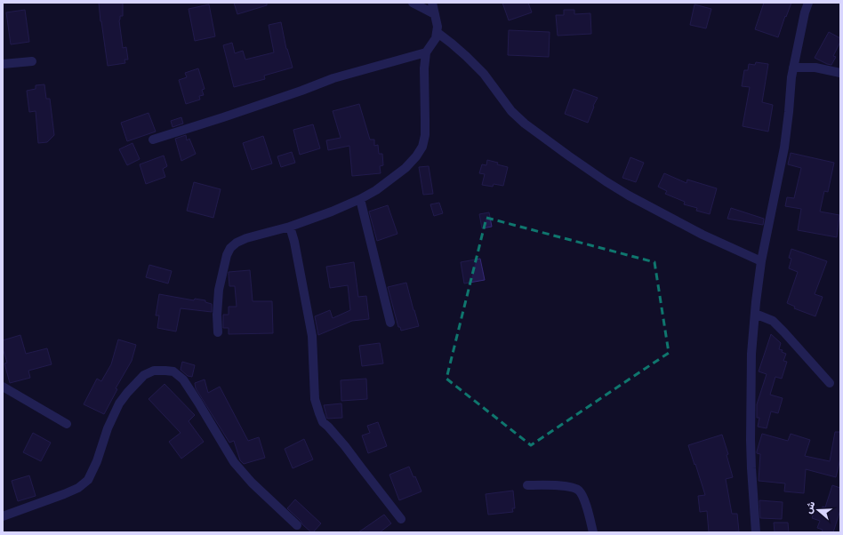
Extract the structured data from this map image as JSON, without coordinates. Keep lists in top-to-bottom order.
{
  "north": "left"
}
